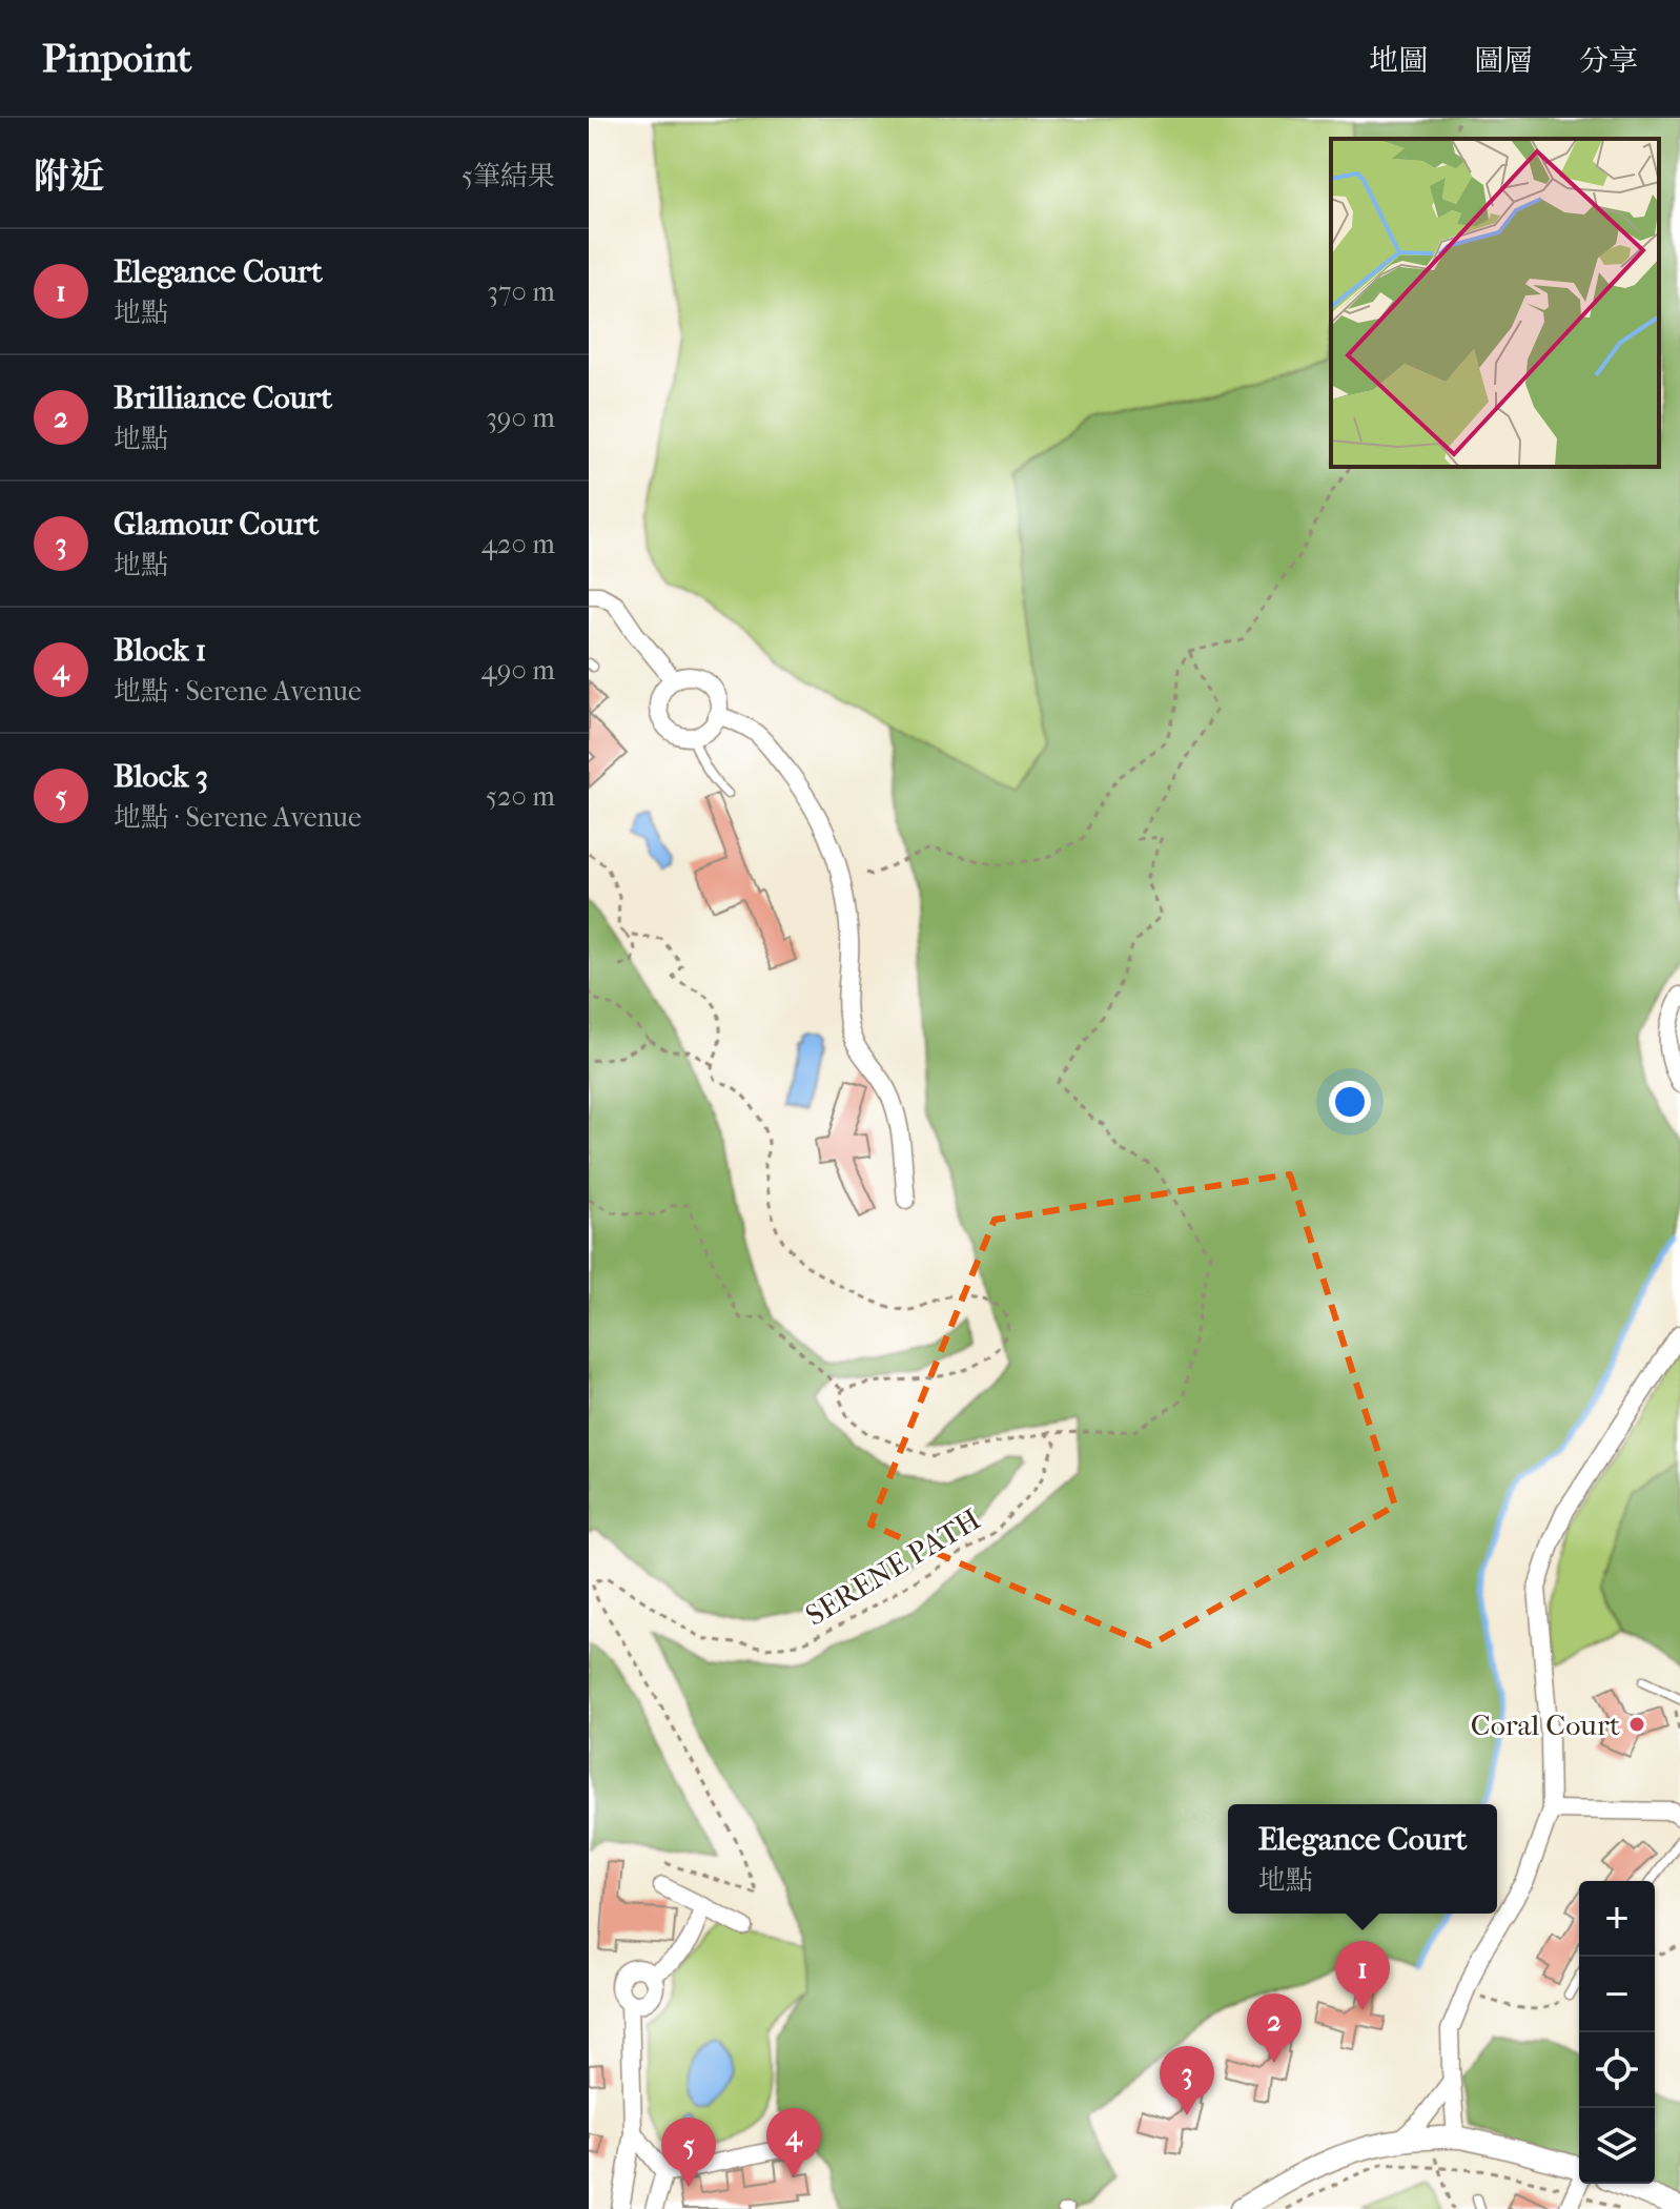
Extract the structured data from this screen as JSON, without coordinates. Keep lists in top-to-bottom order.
{
  "streets": {
    "path": ["SERENE PATH"]
  },
  "places": ["Coral Court"],
  "page": {
    "header": "Pinpoint",
    "nav": ["地圖", "圖層", "分享"],
    "heading": ["附近", "5筆結果"],
    "list": [
      {
        "mark": "1",
        "name": "Elegance Court",
        "note": "地點",
        "value": "370 m"
      },
      {
        "mark": "2",
        "name": "Brilliance Court",
        "note": "地點",
        "value": "390 m"
      },
      {
        "mark": "3",
        "name": "Glamour Court",
        "note": "地點",
        "value": "420 m"
      },
      {
        "mark": "4",
        "name": "Block 1",
        "note": "地點 · Serene Avenue",
        "value": "490 m"
      },
      {
        "mark": "5",
        "name": "Block 3",
        "note": "地點 · Serene Avenue",
        "value": "520 m"
      }
    ],
    "popup": ["Elegance Court", "地點"],
    "map_buttons": ["+", "−"],
    "pins": [
      "1",
      "2",
      "3",
      "4",
      "5"
    ]
  }
}
